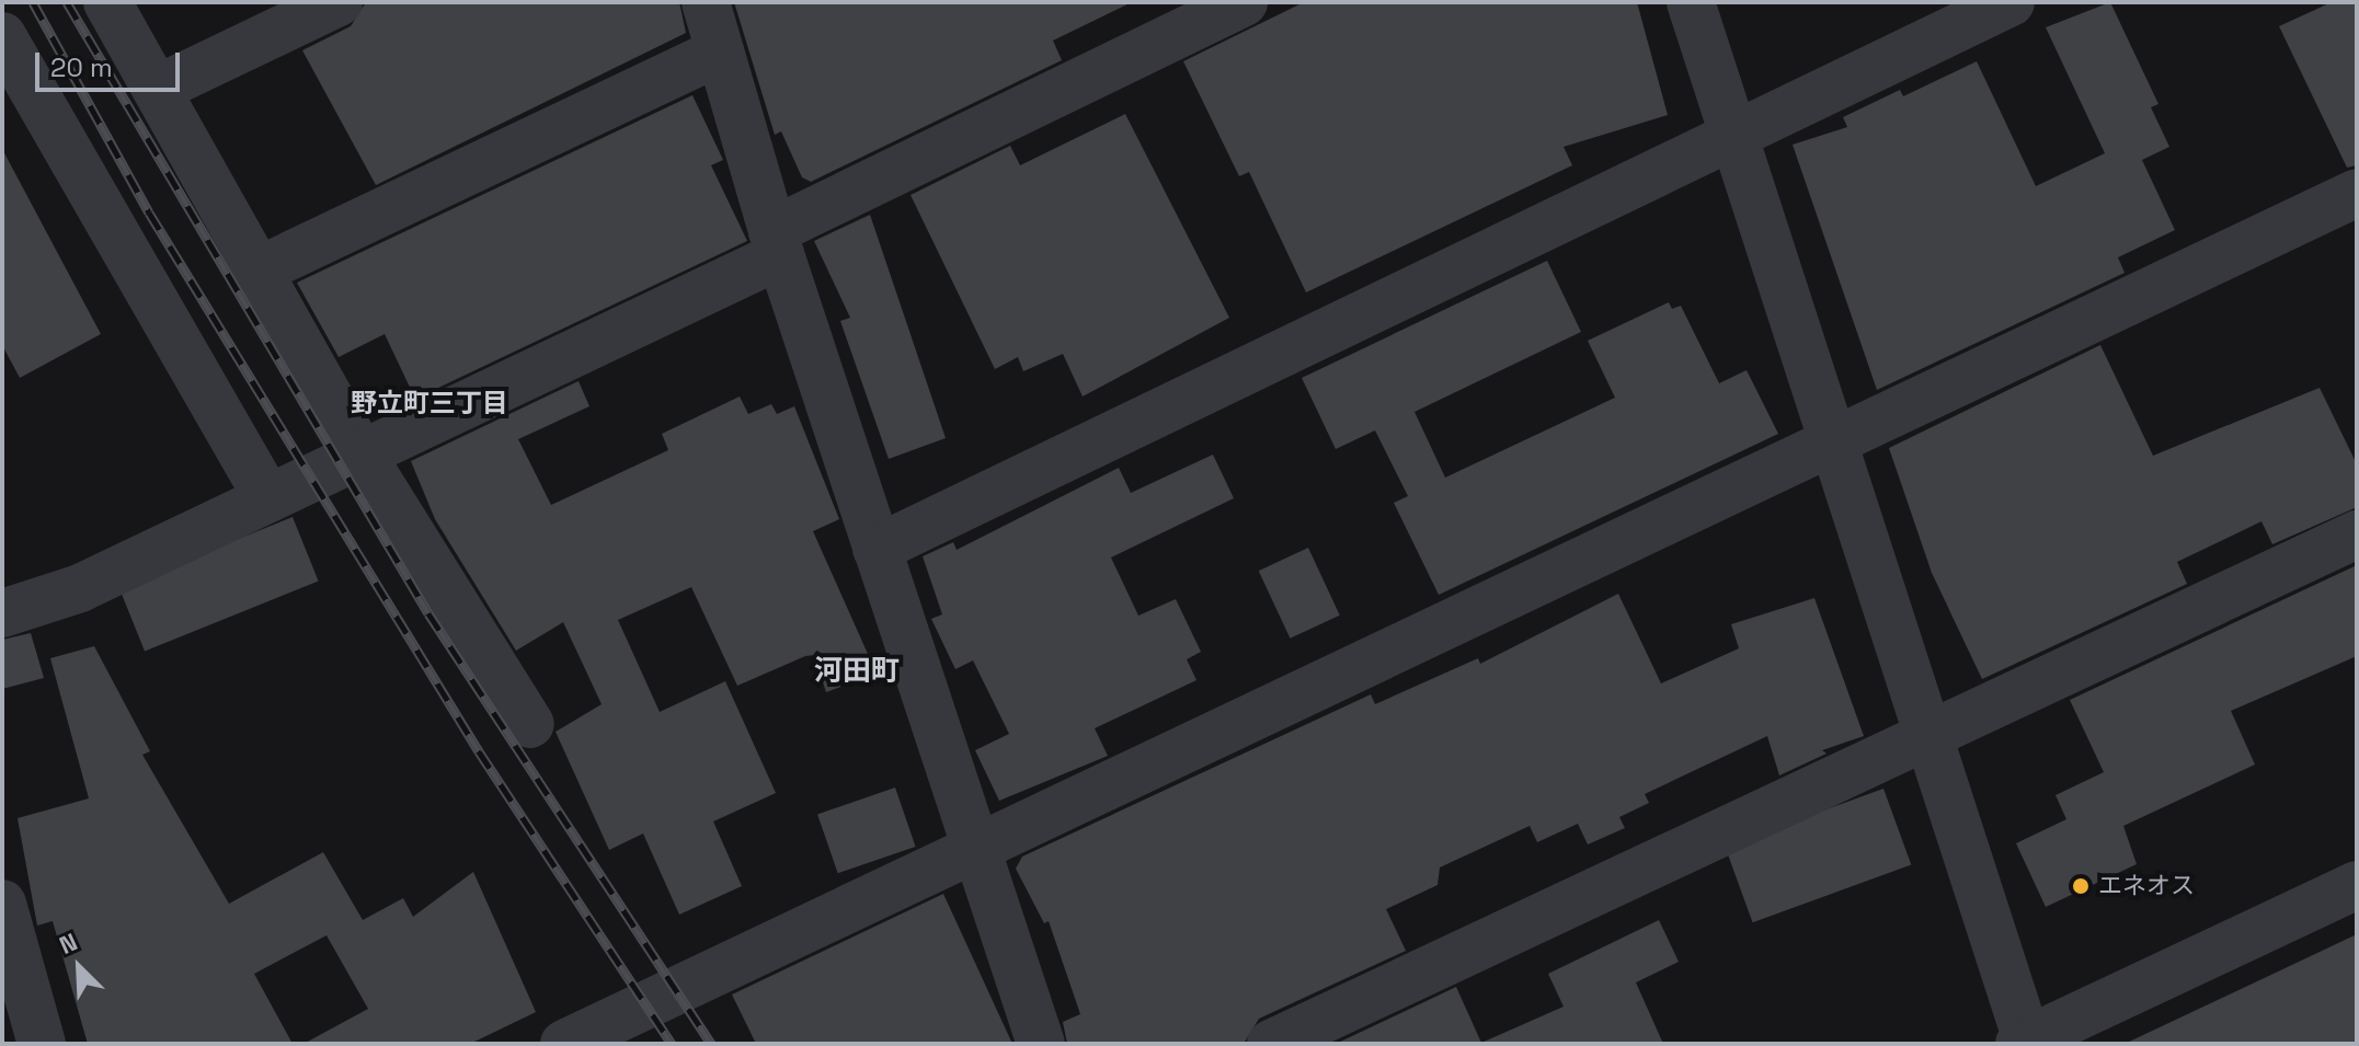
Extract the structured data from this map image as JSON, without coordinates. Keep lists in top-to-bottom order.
{
  "districts": ["野立町三丁目", "河田町"],
  "places": ["エネオス"],
  "scale_bar": "20 m",
  "north": "top left"
}
